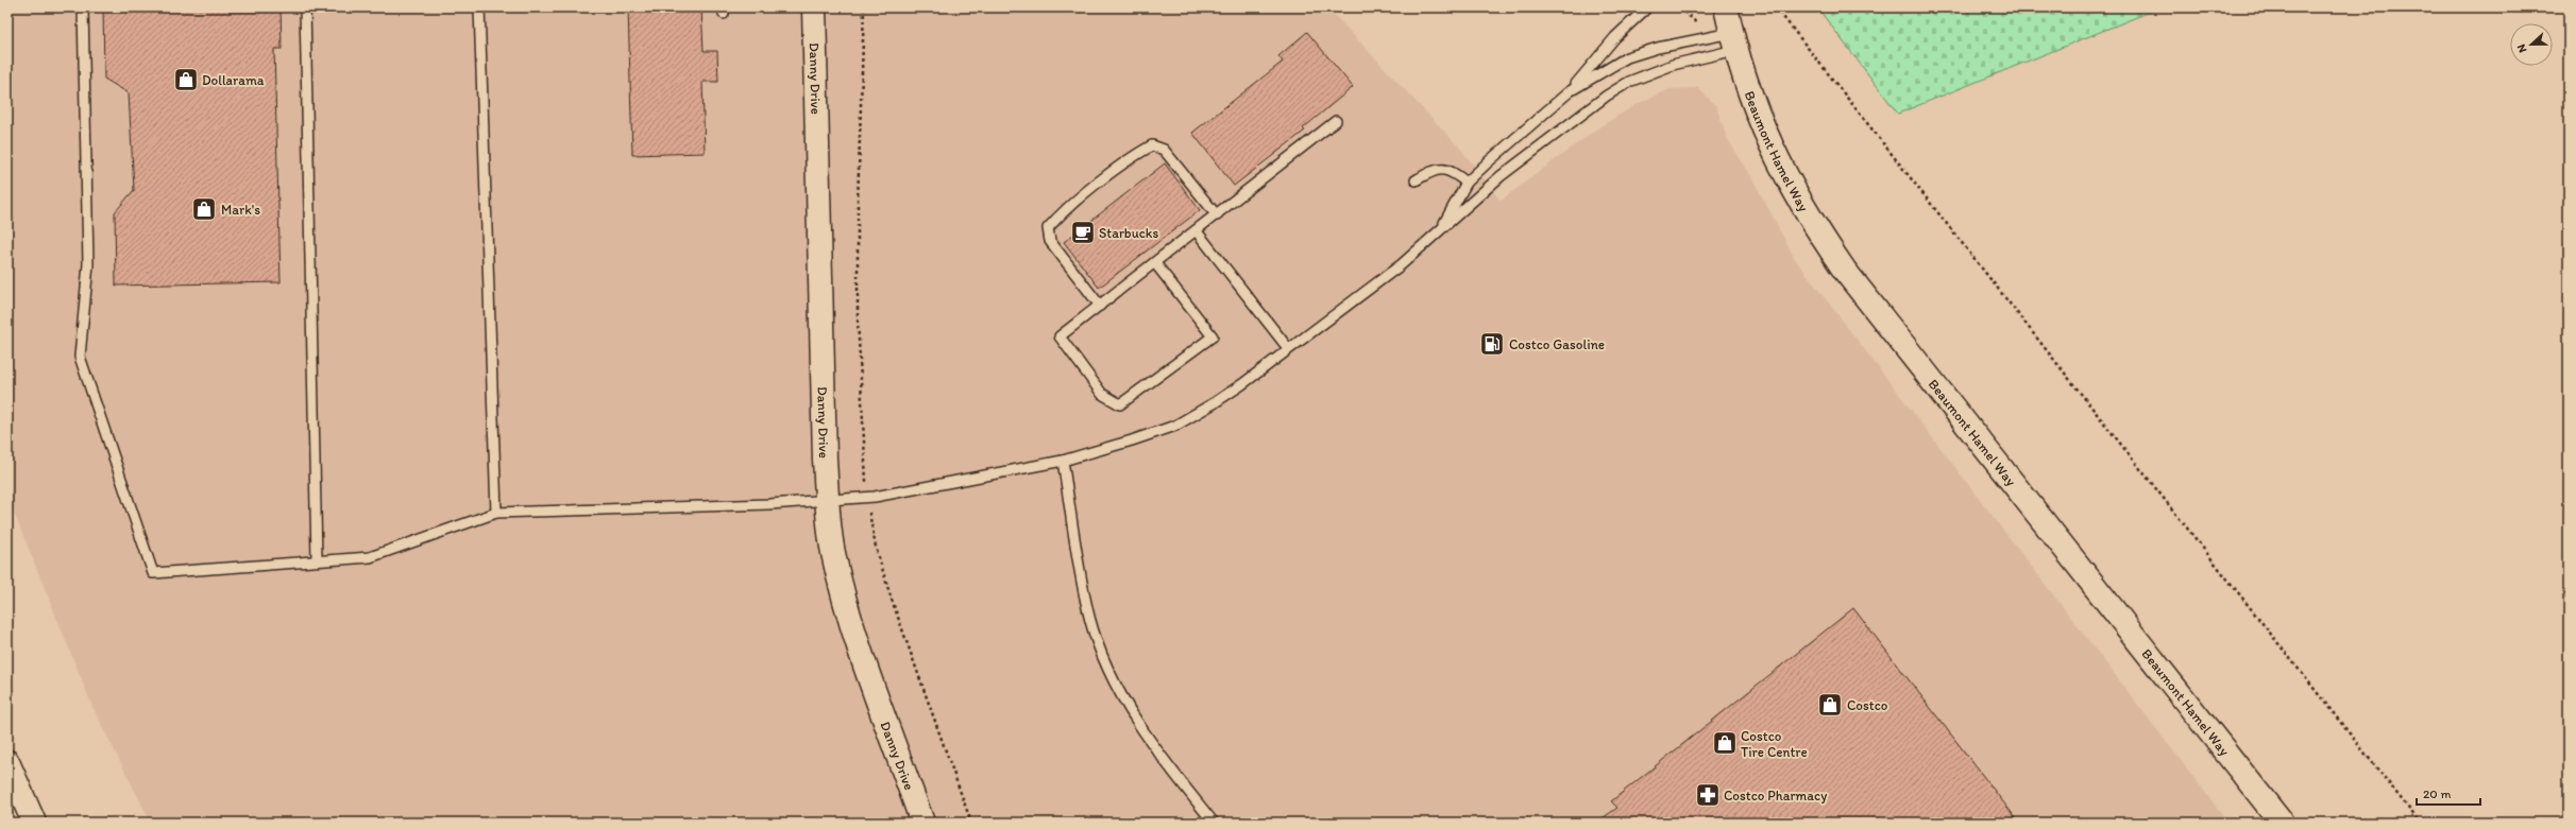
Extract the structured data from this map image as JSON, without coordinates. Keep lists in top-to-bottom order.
{
  "streets": {
    "main road": ["Danny Drive", "Beaumont Hamel Way"]
  },
  "places": {
    "shop": [
      "Dollarama",
      "Mark's",
      "Costco",
      "Costco Tire Centre"
    ],
    "cafe": ["Starbucks"],
    "fuel station": ["Costco Gasoline"],
    "pharmacy": ["Costco Pharmacy"]
  },
  "scale_bar": "20 m",
  "north": "left"
}
